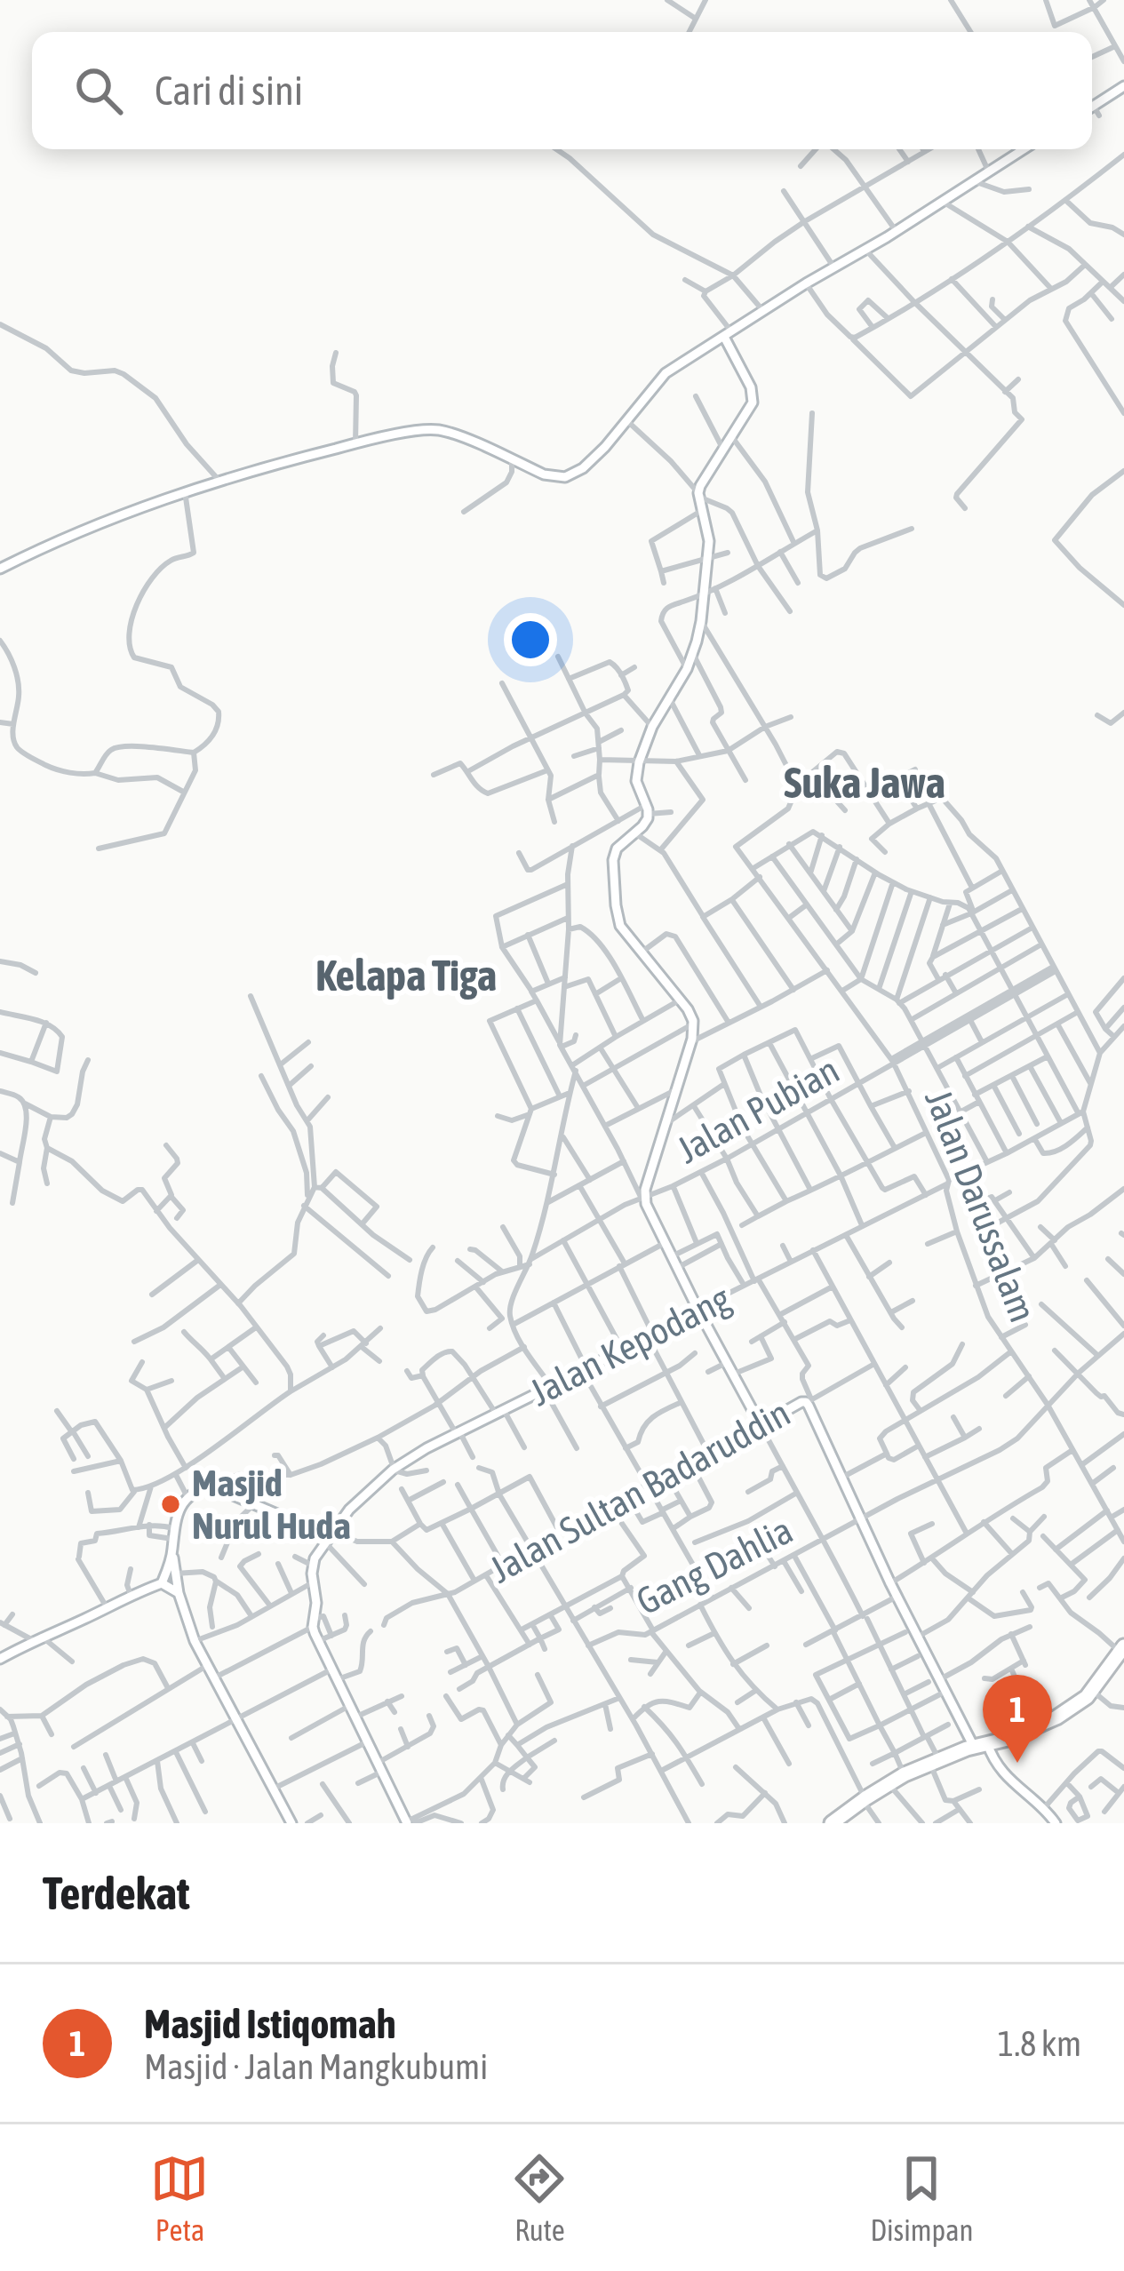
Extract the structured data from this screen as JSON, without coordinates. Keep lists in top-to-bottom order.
{
  "streets": {
    "street": [
      "Jalan Pubian",
      "Jalan Darussalam",
      "Jalan Kepodang",
      "Jalan Sultan Badaruddin",
      "Gang Dahlia"
    ]
  },
  "crossings": [
    ["Jalan Pubian", "Jalan Darussalam"],
    ["Jalan Darussalam", "Jalan Kepodang"],
    ["Jalan Darussalam", "Gang Dahlia"],
    ["Jalan Sultan Badaruddin", "Gang Dahlia"]
  ],
  "districts": ["Suka Jawa", "Kelapa Tiga"],
  "places": ["Masjid Nurul Huda"],
  "page": {
    "search": "Cari di sini",
    "pins": "1",
    "heading": "Terdekat",
    "list": [
      {
        "mark": "1",
        "name": "Masjid Istiqomah",
        "note": "Masjid · Jalan Mangkubumi",
        "value": "1.8 km"
      }
    ],
    "nav": ["Peta", "Rute", "Disimpan"]
  }
}
